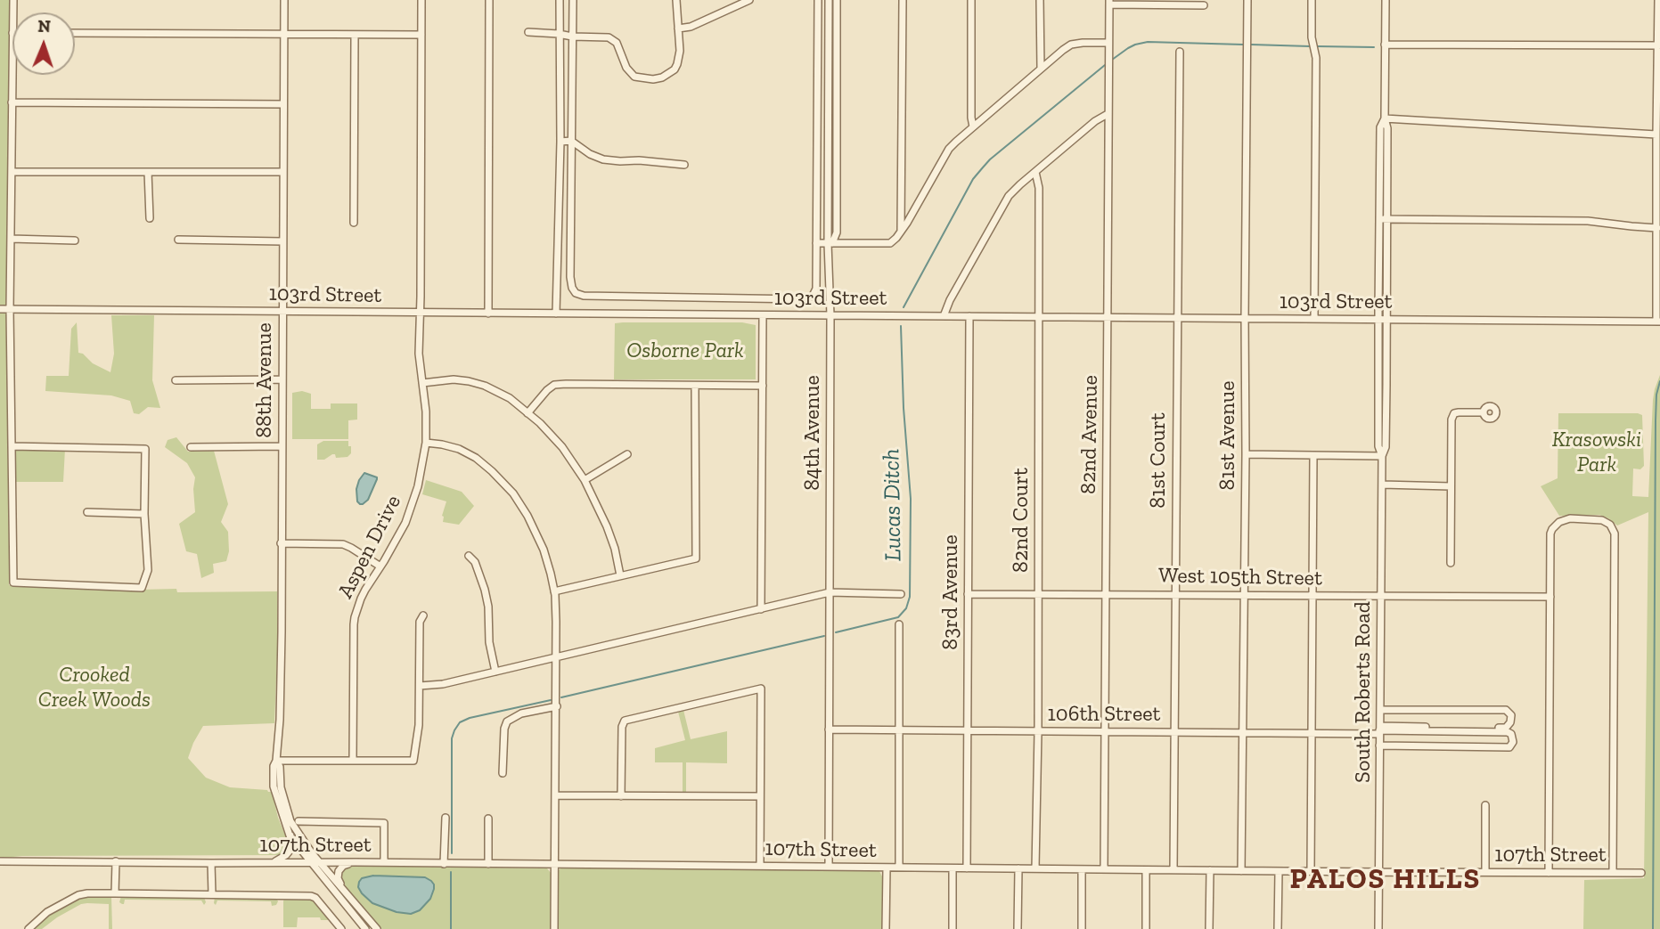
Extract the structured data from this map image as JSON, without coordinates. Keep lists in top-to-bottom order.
{
  "streets": {
    "street": [
      "103rd Street",
      "88th Avenue",
      "84th Avenue",
      "82nd Avenue",
      "81st Avenue",
      "81st Court",
      "82nd Court",
      "Aspen Drive",
      "West 105th Street",
      "83rd Avenue",
      "South Roberts Road",
      "106th Street",
      "107th Street"
    ]
  },
  "crossings": [
    ["103rd Street", "88th Avenue"],
    ["103rd Street", "84th Avenue"],
    ["103rd Street", "82nd Avenue"],
    ["103rd Street", "81st Avenue"],
    ["103rd Street", "81st Court"],
    ["103rd Street", "82nd Court"],
    ["103rd Street", "Aspen Drive"],
    ["103rd Street", "83rd Avenue"],
    ["103rd Street", "South Roberts Road"],
    ["88th Avenue", "107th Street"],
    ["84th Avenue", "106th Street"],
    ["84th Avenue", "107th Street"],
    ["82nd Avenue", "West 105th Street"],
    ["82nd Avenue", "106th Street"],
    ["82nd Avenue", "107th Street"],
    ["81st Avenue", "West 105th Street"],
    ["81st Avenue", "106th Street"],
    ["81st Avenue", "107th Street"],
    ["81st Court", "West 105th Street"],
    ["81st Court", "106th Street"],
    ["81st Court", "107th Street"],
    ["82nd Court", "West 105th Street"],
    ["82nd Court", "106th Street"],
    ["82nd Court", "107th Street"],
    ["West 105th Street", "83rd Avenue"],
    ["West 105th Street", "South Roberts Road"],
    ["83rd Avenue", "106th Street"],
    ["83rd Avenue", "107th Street"],
    ["South Roberts Road", "106th Street"],
    ["South Roberts Road", "107th Street"]
  ],
  "districts": ["PALOS HILLS"],
  "water": ["Lucas Ditch"],
  "parks": ["Osborne Park", "Krasowski Park", "Crooked Creek Woods"],
  "north": "top"
}
